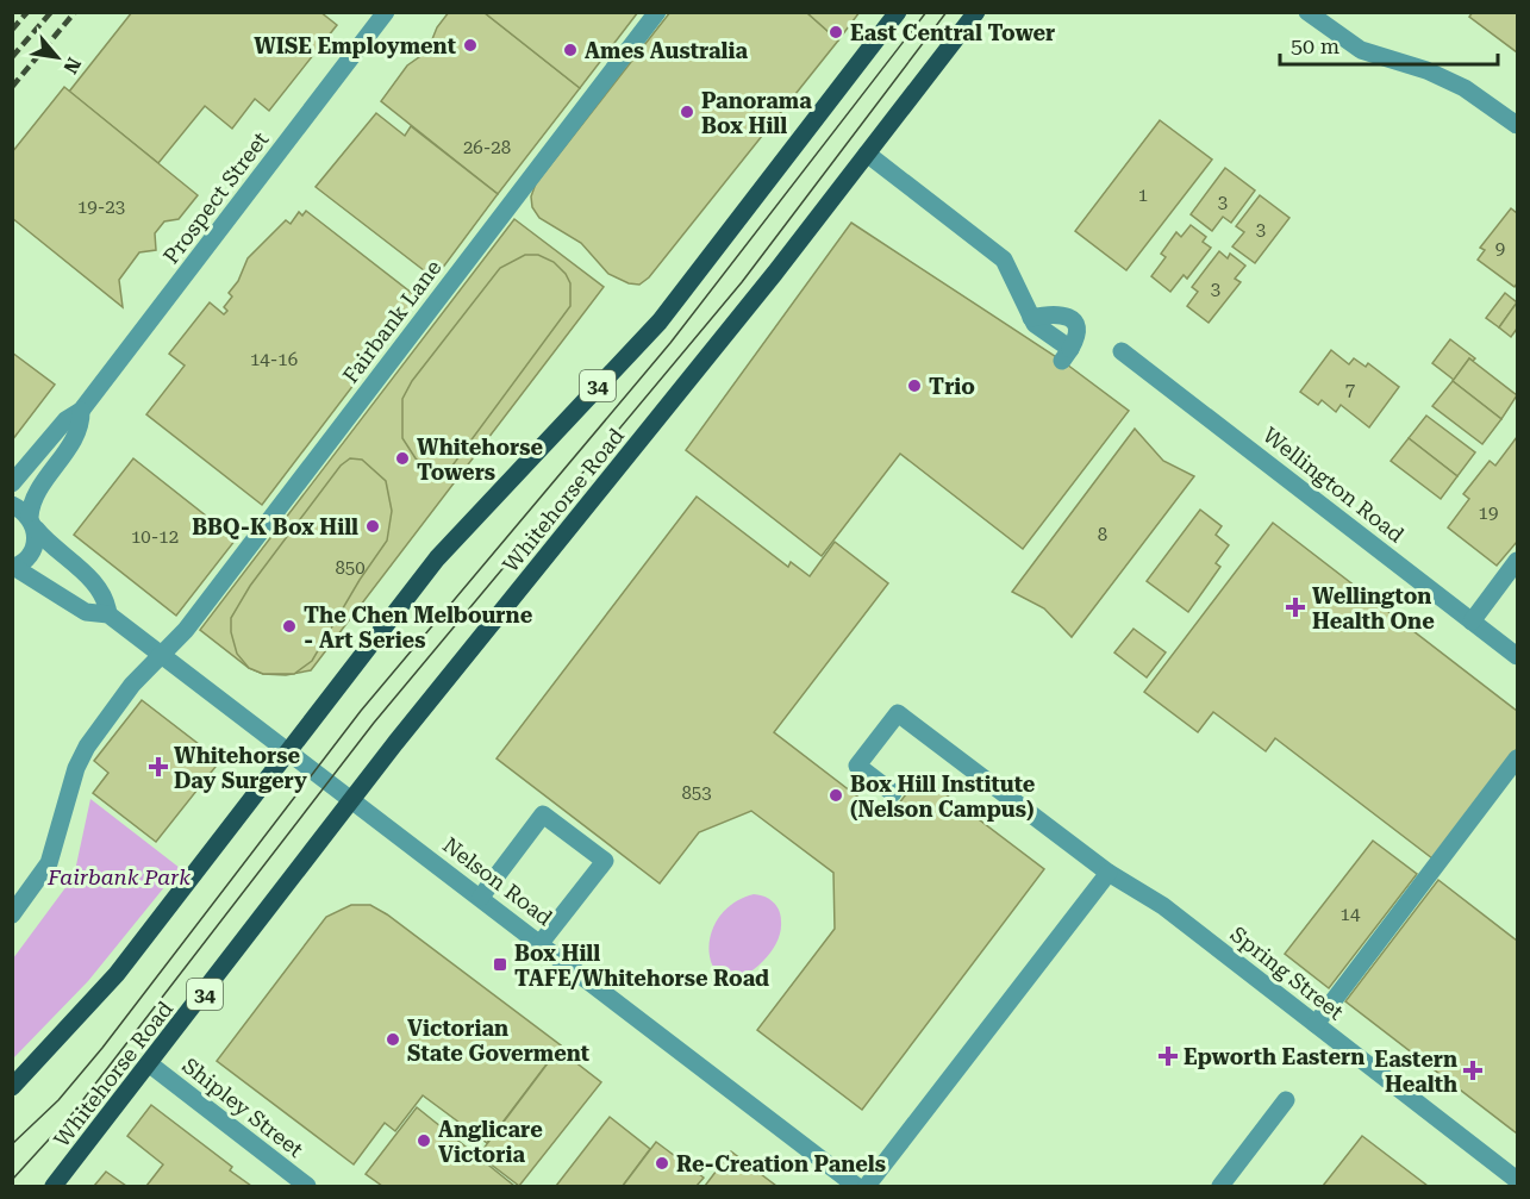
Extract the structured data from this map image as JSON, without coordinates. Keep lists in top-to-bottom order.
{
  "streets": {
    "main road": ["34", "Whitehorse Road"],
    "street": [
      "Prospect Street",
      "Fairbank Lane",
      "Wellington Road",
      "Nelson Road",
      "Spring Street",
      "Shipley Street"
    ]
  },
  "crossings": [
    ["Prospect Street", "Nelson Road"],
    ["Fairbank Lane", "Nelson Road"],
    ["34", "Nelson Road"],
    ["Whitehorse Road", "Nelson Road"],
    ["Whitehorse Road", "Shipley Street"]
  ],
  "parks": ["Fairbank Park"],
  "places": {
    "other": [
      "East Central Tower",
      "WISE Employment",
      "Ames Australia",
      "Panorama Box Hill",
      "Trio",
      "Whitehorse Towers",
      "BBQ-K Box Hill",
      "The Chen Melbourne - Art Series",
      "Box Hill Institute (Nelson Campus)",
      "Victorian State Goverment",
      "Anglicare Victoria",
      "Re-Creation Panels"
    ],
    "health": [
      "Wellington Health One",
      "Whitehorse Day Surgery",
      "Epworth Eastern",
      "Eastern Health"
    ],
    "transit": ["Box Hill TAFE/Whitehorse Road"]
  },
  "house_numbers": [
    "26-28",
    "1",
    "3",
    "19-23",
    "3",
    "9",
    "3",
    "14-16",
    "7",
    "19",
    "8",
    "10-12",
    "850",
    "853",
    "14"
  ],
  "scale_bar": "50 m",
  "north": "bottom right"
}
